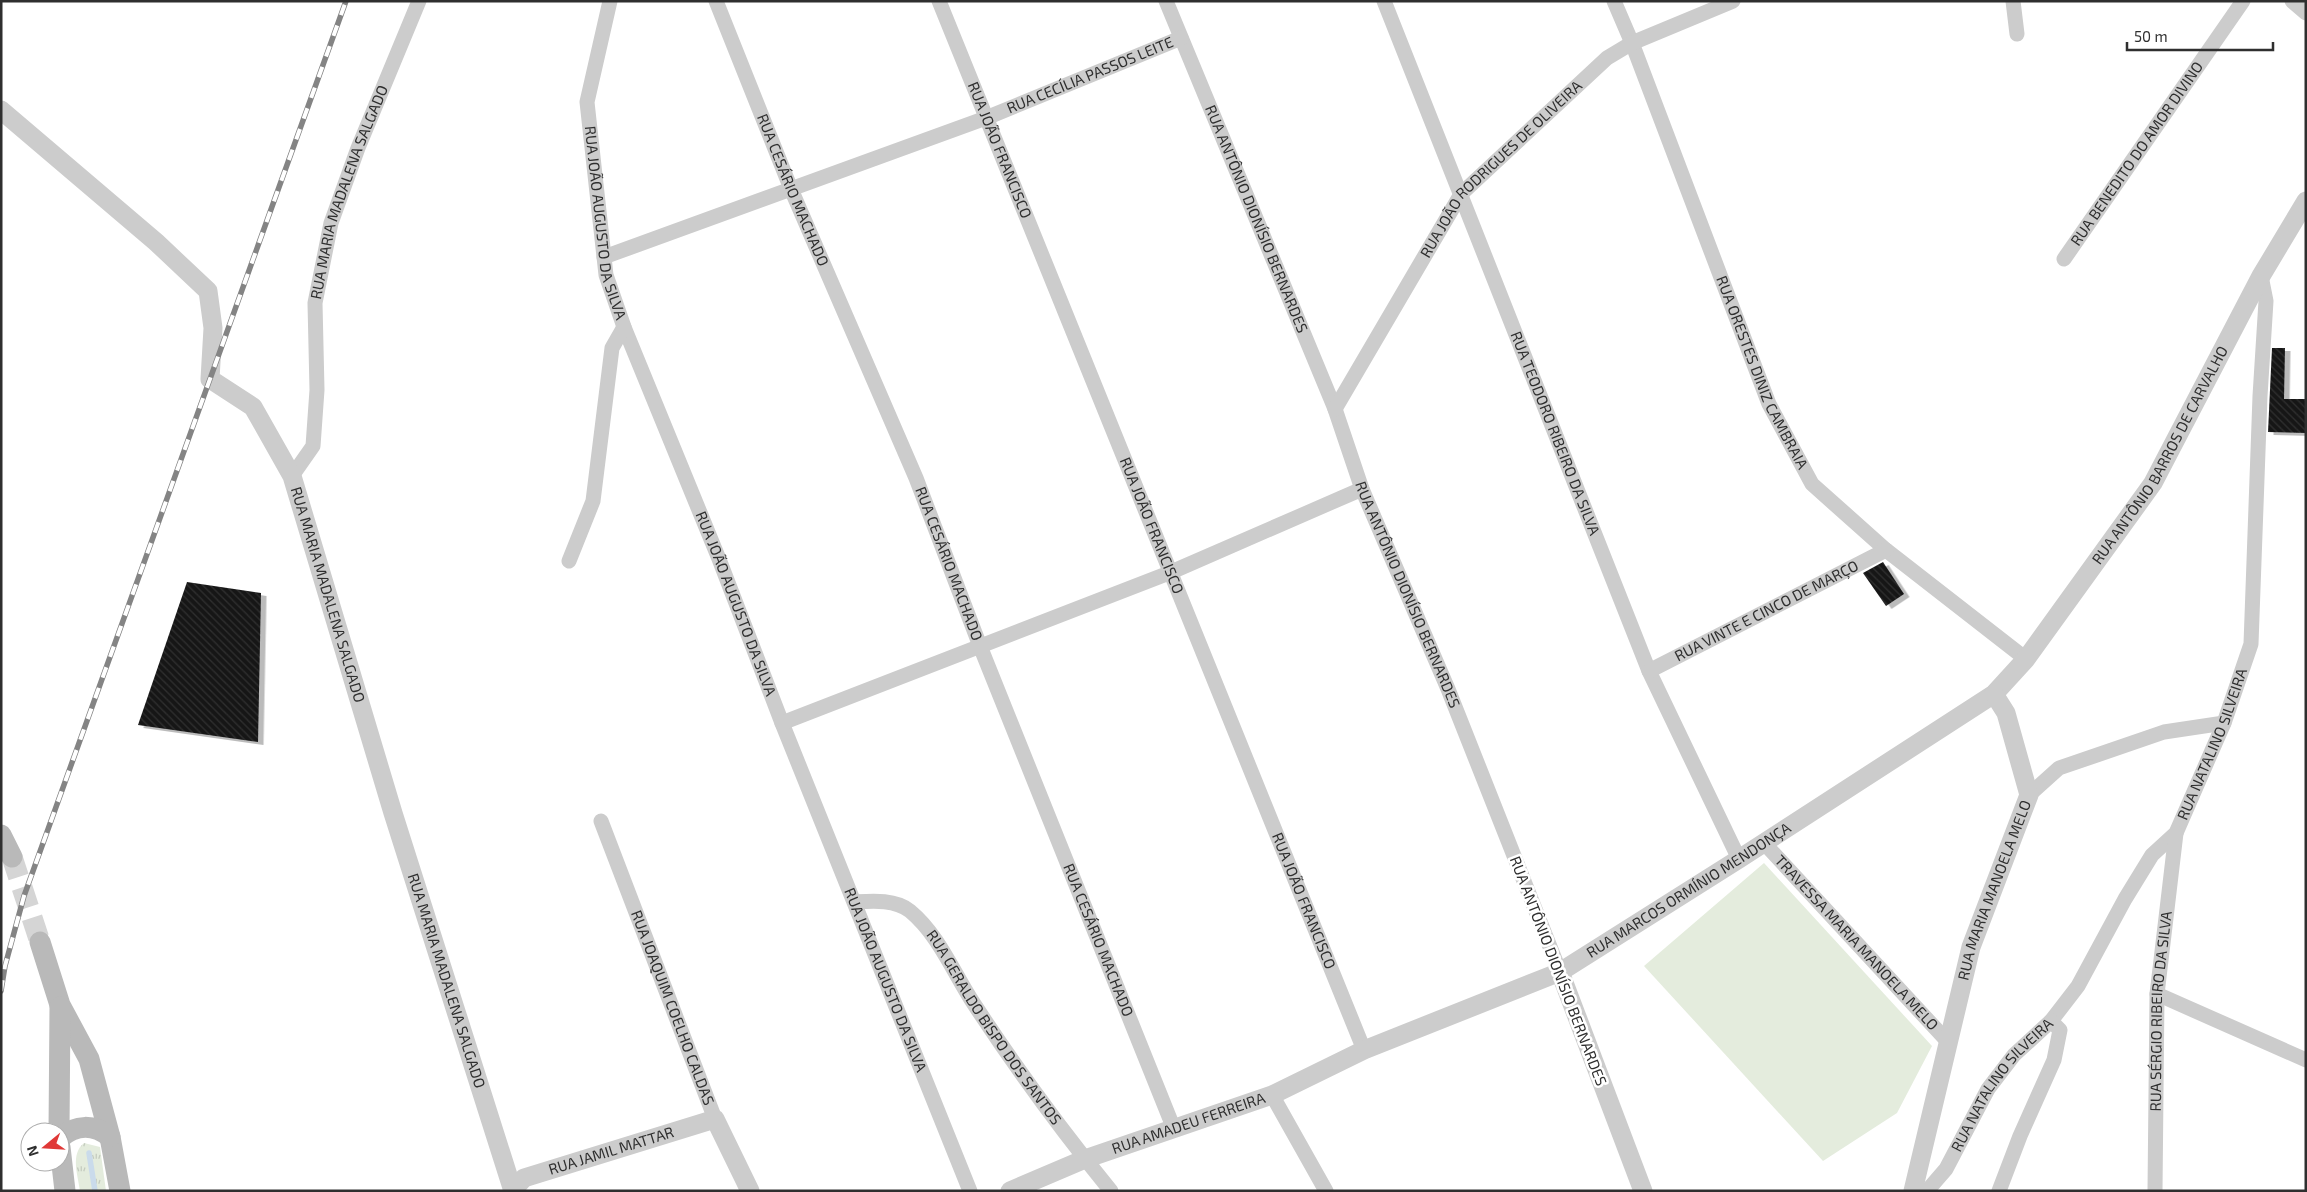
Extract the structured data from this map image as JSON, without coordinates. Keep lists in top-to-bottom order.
{
  "streets": {
    "street": [
      "RUA CECÍLIA PASSOS LEITE",
      "RUA JOÃO FRANCISCO",
      "RUA BENEDITO DO AMOR DIVINO",
      "RUA JOÃO RODRIGUES DE OLIVEIRA",
      "RUA CESÁRIO MACHADO",
      "RUA MARIA MADALENA SALGADO",
      "RUA ANTÔNIO DIONÍSIO BERNARDES",
      "RUA JOÃO AUGUSTO DA SILVA",
      "RUA ORESTES DINIZ CAMBRAIA",
      "RUA TEODORO RIBEIRO DA SILVA",
      "RUA ANTÔNIO BARROS DE CARVALHO",
      "RUA VINTE E CINCO DE MARÇO",
      "RUA NATALINO SILVEIRA",
      "RUA MARIA MANOELA MELO",
      "RUA MARCOS ORMÍNIO MENDONÇA",
      "TRAVESSA MARIA MANOELA MELO",
      "RUA JOAQUIM COELHO CALDAS",
      "RUA SÉRGIO RIBEIRO DA SILVA",
      "RUA GERALDO BISPO DOS SANTOS",
      "RUA AMADEU FERREIRA",
      "RUA JAMIL MATTAR"
    ]
  },
  "crossings": [
    ["RUA CECÍLIA PASSOS LEITE", "RUA JOÃO FRANCISCO"],
    ["RUA CECÍLIA PASSOS LEITE", "RUA CESÁRIO MACHADO"],
    ["RUA CECÍLIA PASSOS LEITE", "RUA ANTÔNIO DIONÍSIO BERNARDES"],
    ["RUA CECÍLIA PASSOS LEITE", "RUA JOÃO AUGUSTO DA SILVA"],
    ["RUA JOÃO FRANCISCO", "RUA MARCOS ORMÍNIO MENDONÇA"],
    ["RUA JOÃO FRANCISCO", "RUA AMADEU FERREIRA"],
    ["RUA JOÃO RODRIGUES DE OLIVEIRA", "RUA ANTÔNIO DIONÍSIO BERNARDES"],
    ["RUA JOÃO RODRIGUES DE OLIVEIRA", "RUA ORESTES DINIZ CAMBRAIA"],
    ["RUA JOÃO RODRIGUES DE OLIVEIRA", "RUA TEODORO RIBEIRO DA SILVA"],
    ["RUA CESÁRIO MACHADO", "RUA AMADEU FERREIRA"],
    ["RUA MARIA MADALENA SALGADO", "RUA JAMIL MATTAR"],
    ["RUA ANTÔNIO DIONÍSIO BERNARDES", "RUA MARCOS ORMÍNIO MENDONÇA"],
    ["RUA JOÃO AUGUSTO DA SILVA", "RUA GERALDO BISPO DOS SANTOS"],
    ["RUA ORESTES DINIZ CAMBRAIA", "RUA ANTÔNIO BARROS DE CARVALHO"],
    ["RUA ORESTES DINIZ CAMBRAIA", "RUA VINTE E CINCO DE MARÇO"],
    ["RUA TEODORO RIBEIRO DA SILVA", "RUA VINTE E CINCO DE MARÇO"],
    ["RUA TEODORO RIBEIRO DA SILVA", "RUA MARCOS ORMÍNIO MENDONÇA"],
    ["RUA ANTÔNIO BARROS DE CARVALHO", "RUA NATALINO SILVEIRA"],
    ["RUA ANTÔNIO BARROS DE CARVALHO", "RUA MARCOS ORMÍNIO MENDONÇA"],
    ["RUA NATALINO SILVEIRA", "RUA MARIA MANOELA MELO"],
    ["RUA NATALINO SILVEIRA", "RUA SÉRGIO RIBEIRO DA SILVA"],
    ["RUA MARIA MANOELA MELO", "TRAVESSA MARIA MANOELA MELO"],
    ["RUA MARCOS ORMÍNIO MENDONÇA", "TRAVESSA MARIA MANOELA MELO"],
    ["RUA MARCOS ORMÍNIO MENDONÇA", "RUA AMADEU FERREIRA"],
    ["RUA JOAQUIM COELHO CALDAS", "RUA JAMIL MATTAR"],
    ["RUA GERALDO BISPO DOS SANTOS", "RUA AMADEU FERREIRA"]
  ],
  "scale_bar": "50 m",
  "north": "left"
}
